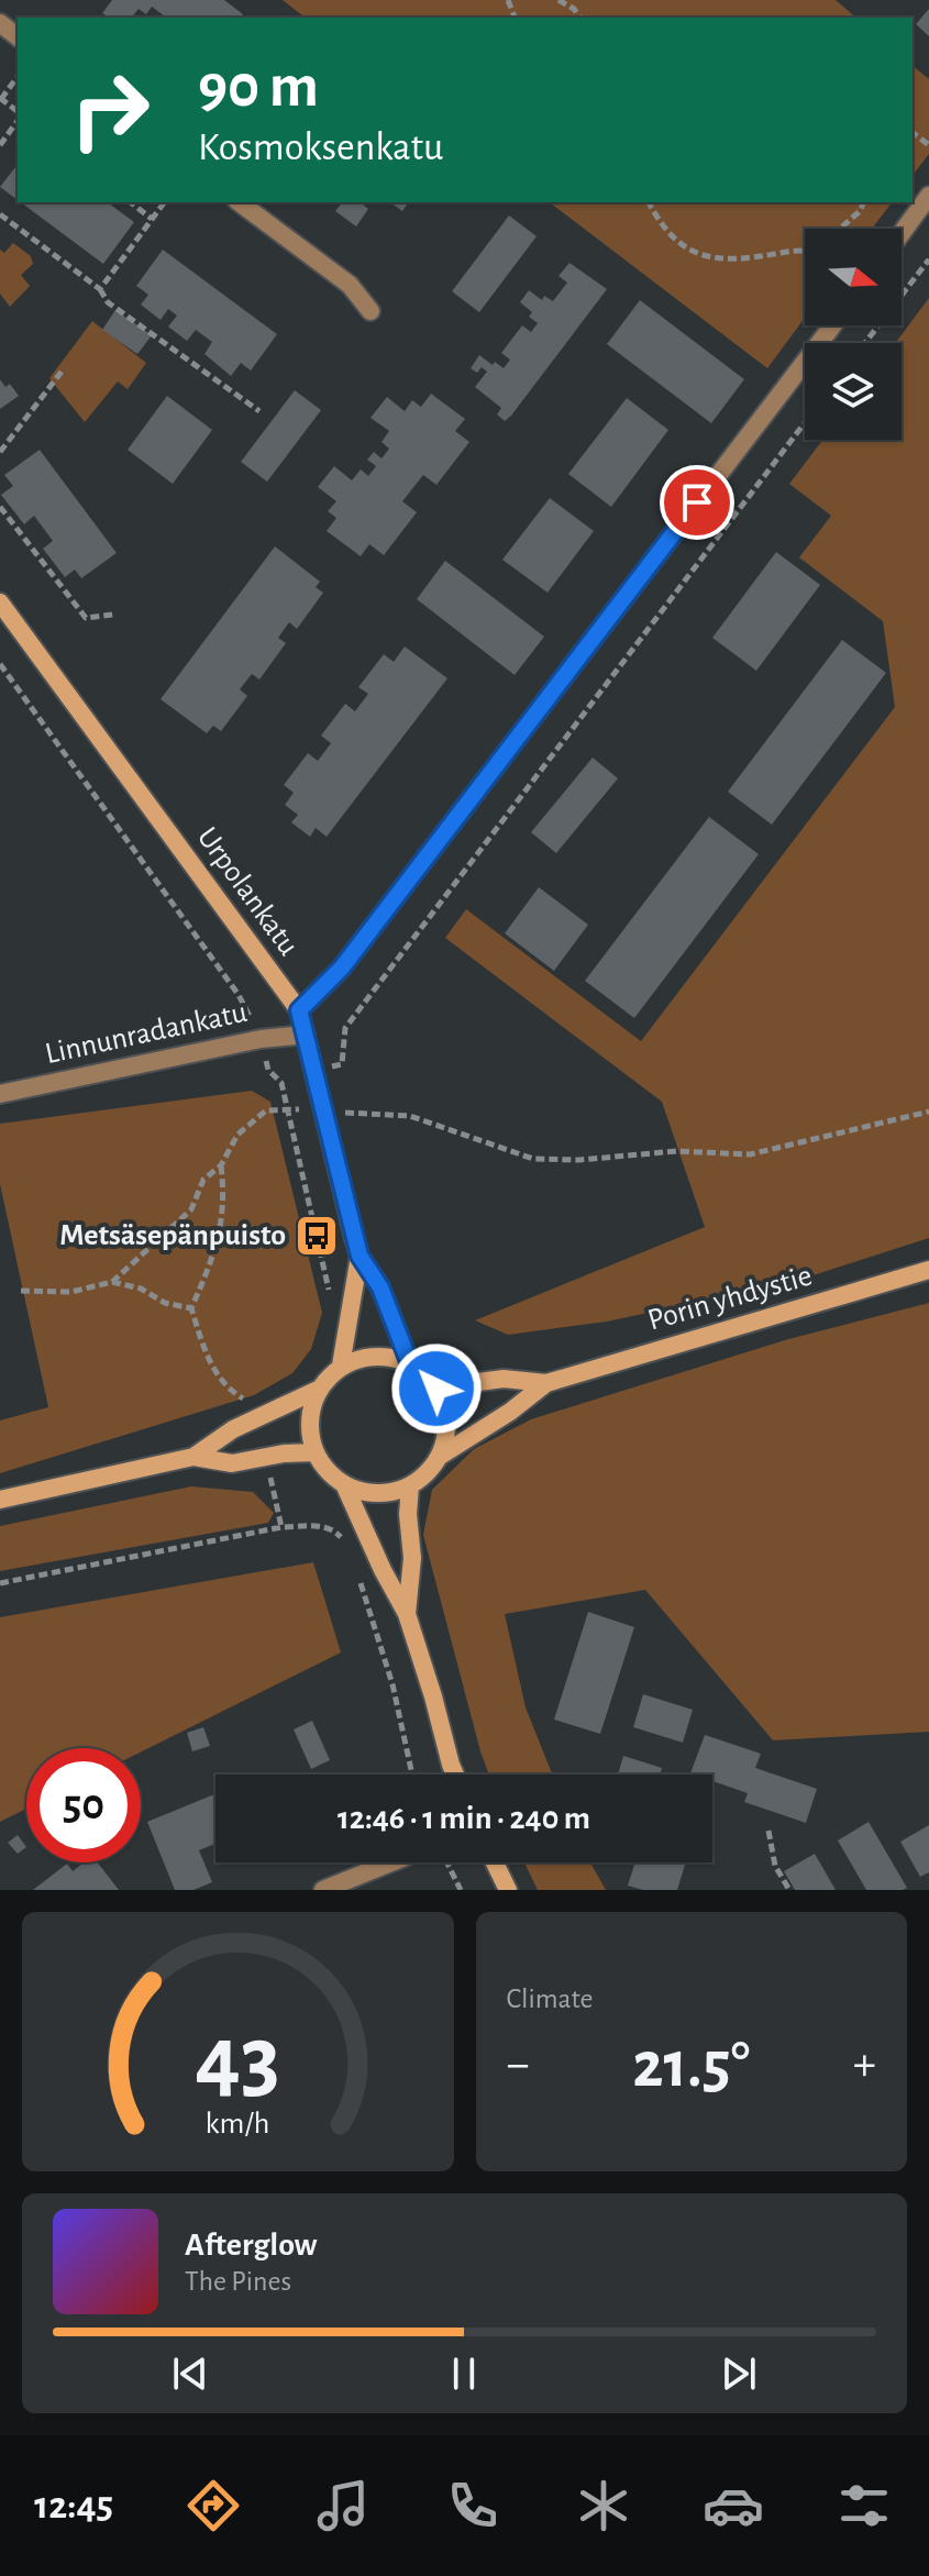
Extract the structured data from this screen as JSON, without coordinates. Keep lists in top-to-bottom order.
{
  "streets": {
    "main road": ["Urpolankatu", "Porin yhdystie"],
    "street": ["Linnunradankatu"]
  },
  "crossings": [
    ["Urpolankatu", "Linnunradankatu"],
    ["Urpolankatu", "Porin yhdystie"]
  ],
  "places": {
    "bus stop": ["Metsäsepänpuisto"]
  },
  "north": "right",
  "page": {
    "turn": ["90 m", "Kosmoksenkatu"],
    "limit": "50",
    "trip": "12:46 · 1 min · 240 m",
    "tile": "Climate",
    "heat": ["−", "21.5°", "+"],
    "song": ["Afterglow", "The Pines"],
    "tabs": "12:45",
    "gauge": ["43", "km/h"]
  }
}
